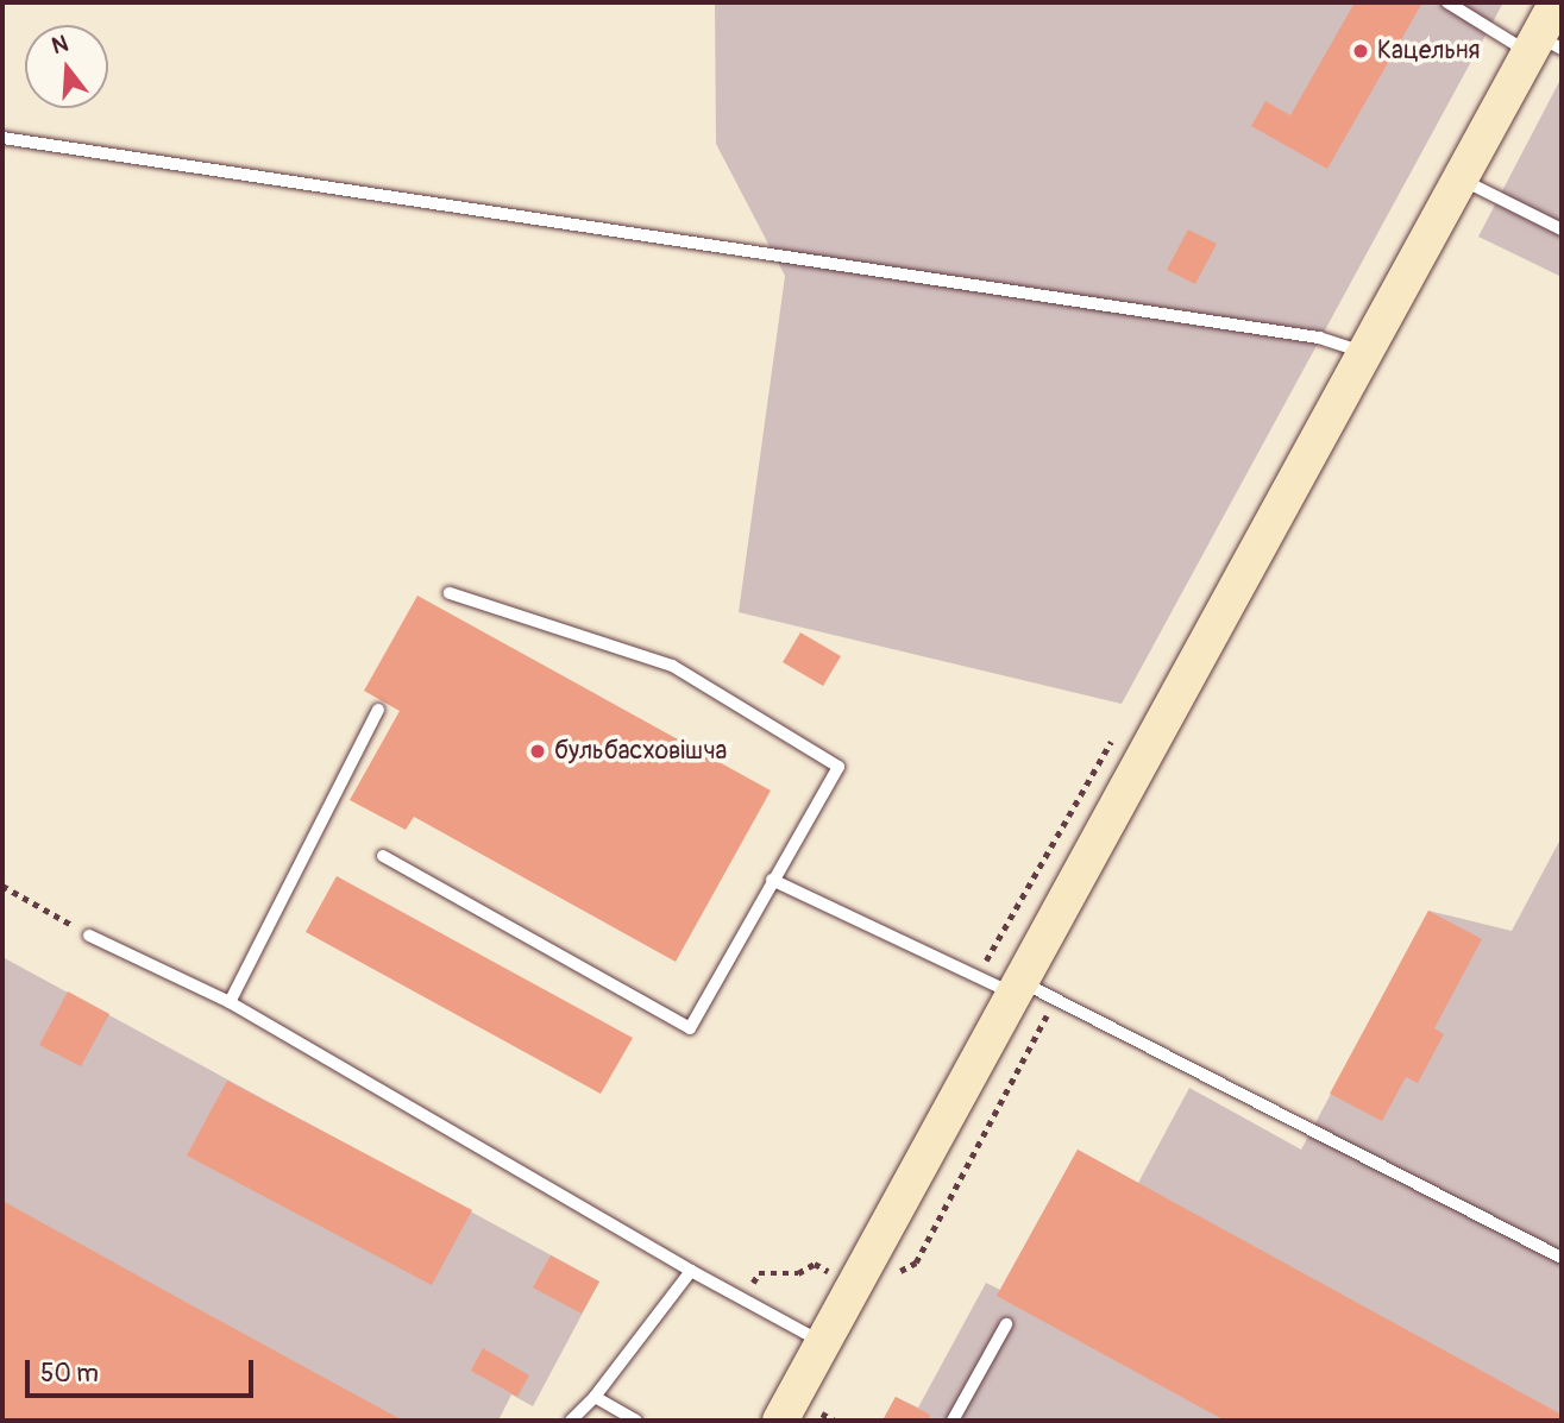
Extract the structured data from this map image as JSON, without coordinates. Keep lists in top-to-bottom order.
{
  "places": ["Кацельня", "бульбасховішча"],
  "scale_bar": "50 m",
  "north": "top"
}
